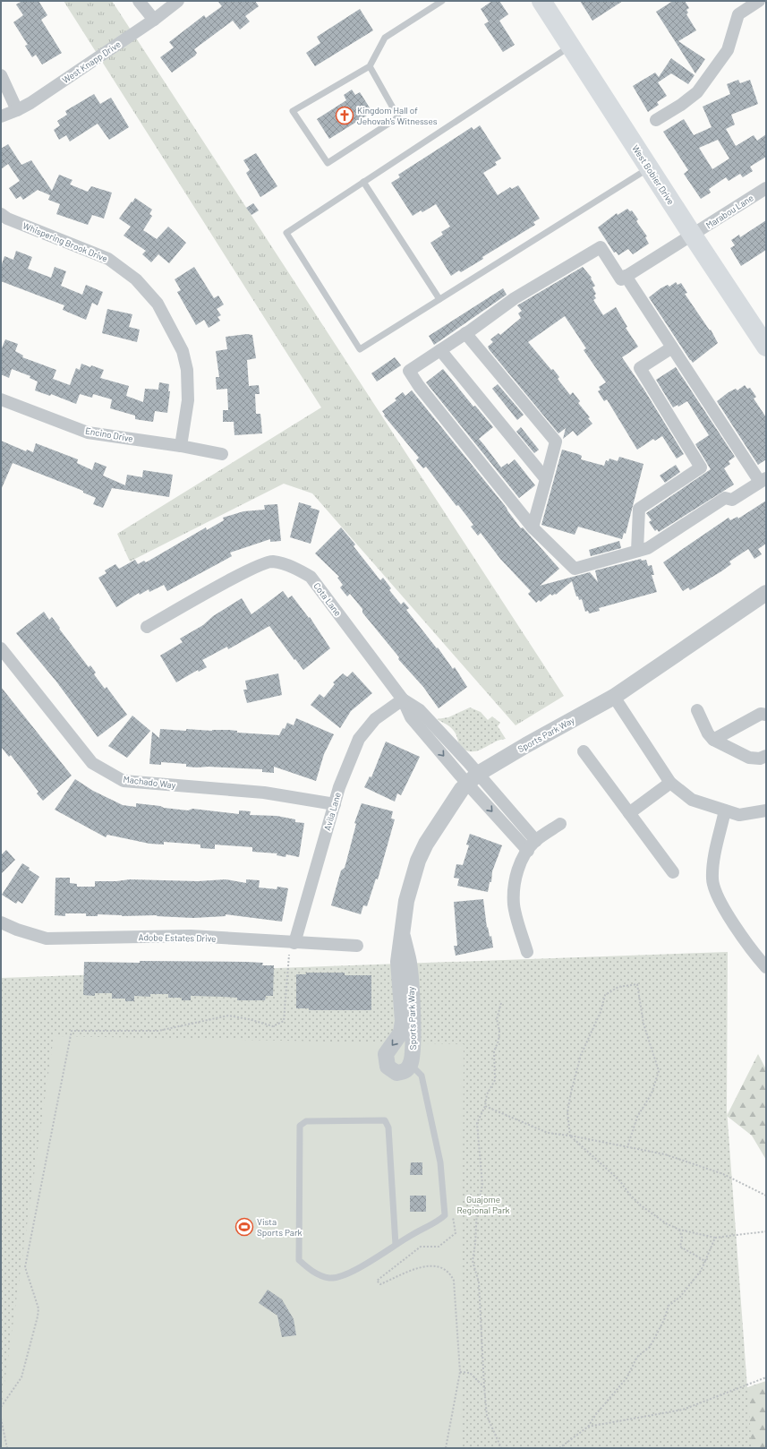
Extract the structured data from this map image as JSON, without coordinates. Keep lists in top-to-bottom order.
{
  "streets": {
    "main road": ["West Bobier Drive"],
    "street": [
      "West Knapp Drive",
      "Marabou Lane",
      "Whispering Brook Drive",
      "Encino Drive",
      "Cota Lane",
      "Sports Park Way",
      "Machado Way",
      "Avila Lane",
      "Adobe Estates Drive"
    ]
  },
  "crossings": [
    ["West Bobier Drive", "Marabou Lane"],
    ["Whispering Brook Drive", "Encino Drive"],
    ["Cota Lane", "Sports Park Way"],
    ["Cota Lane", "Avila Lane"],
    ["Machado Way", "Avila Lane"],
    ["Avila Lane", "Adobe Estates Drive"]
  ],
  "parks": ["Guajome Regional Park"],
  "places": {
    "church": ["Kingdom Hall of Jehovah’s Witnesses"],
    "sports": ["Vista Sports Park"]
  }
}
